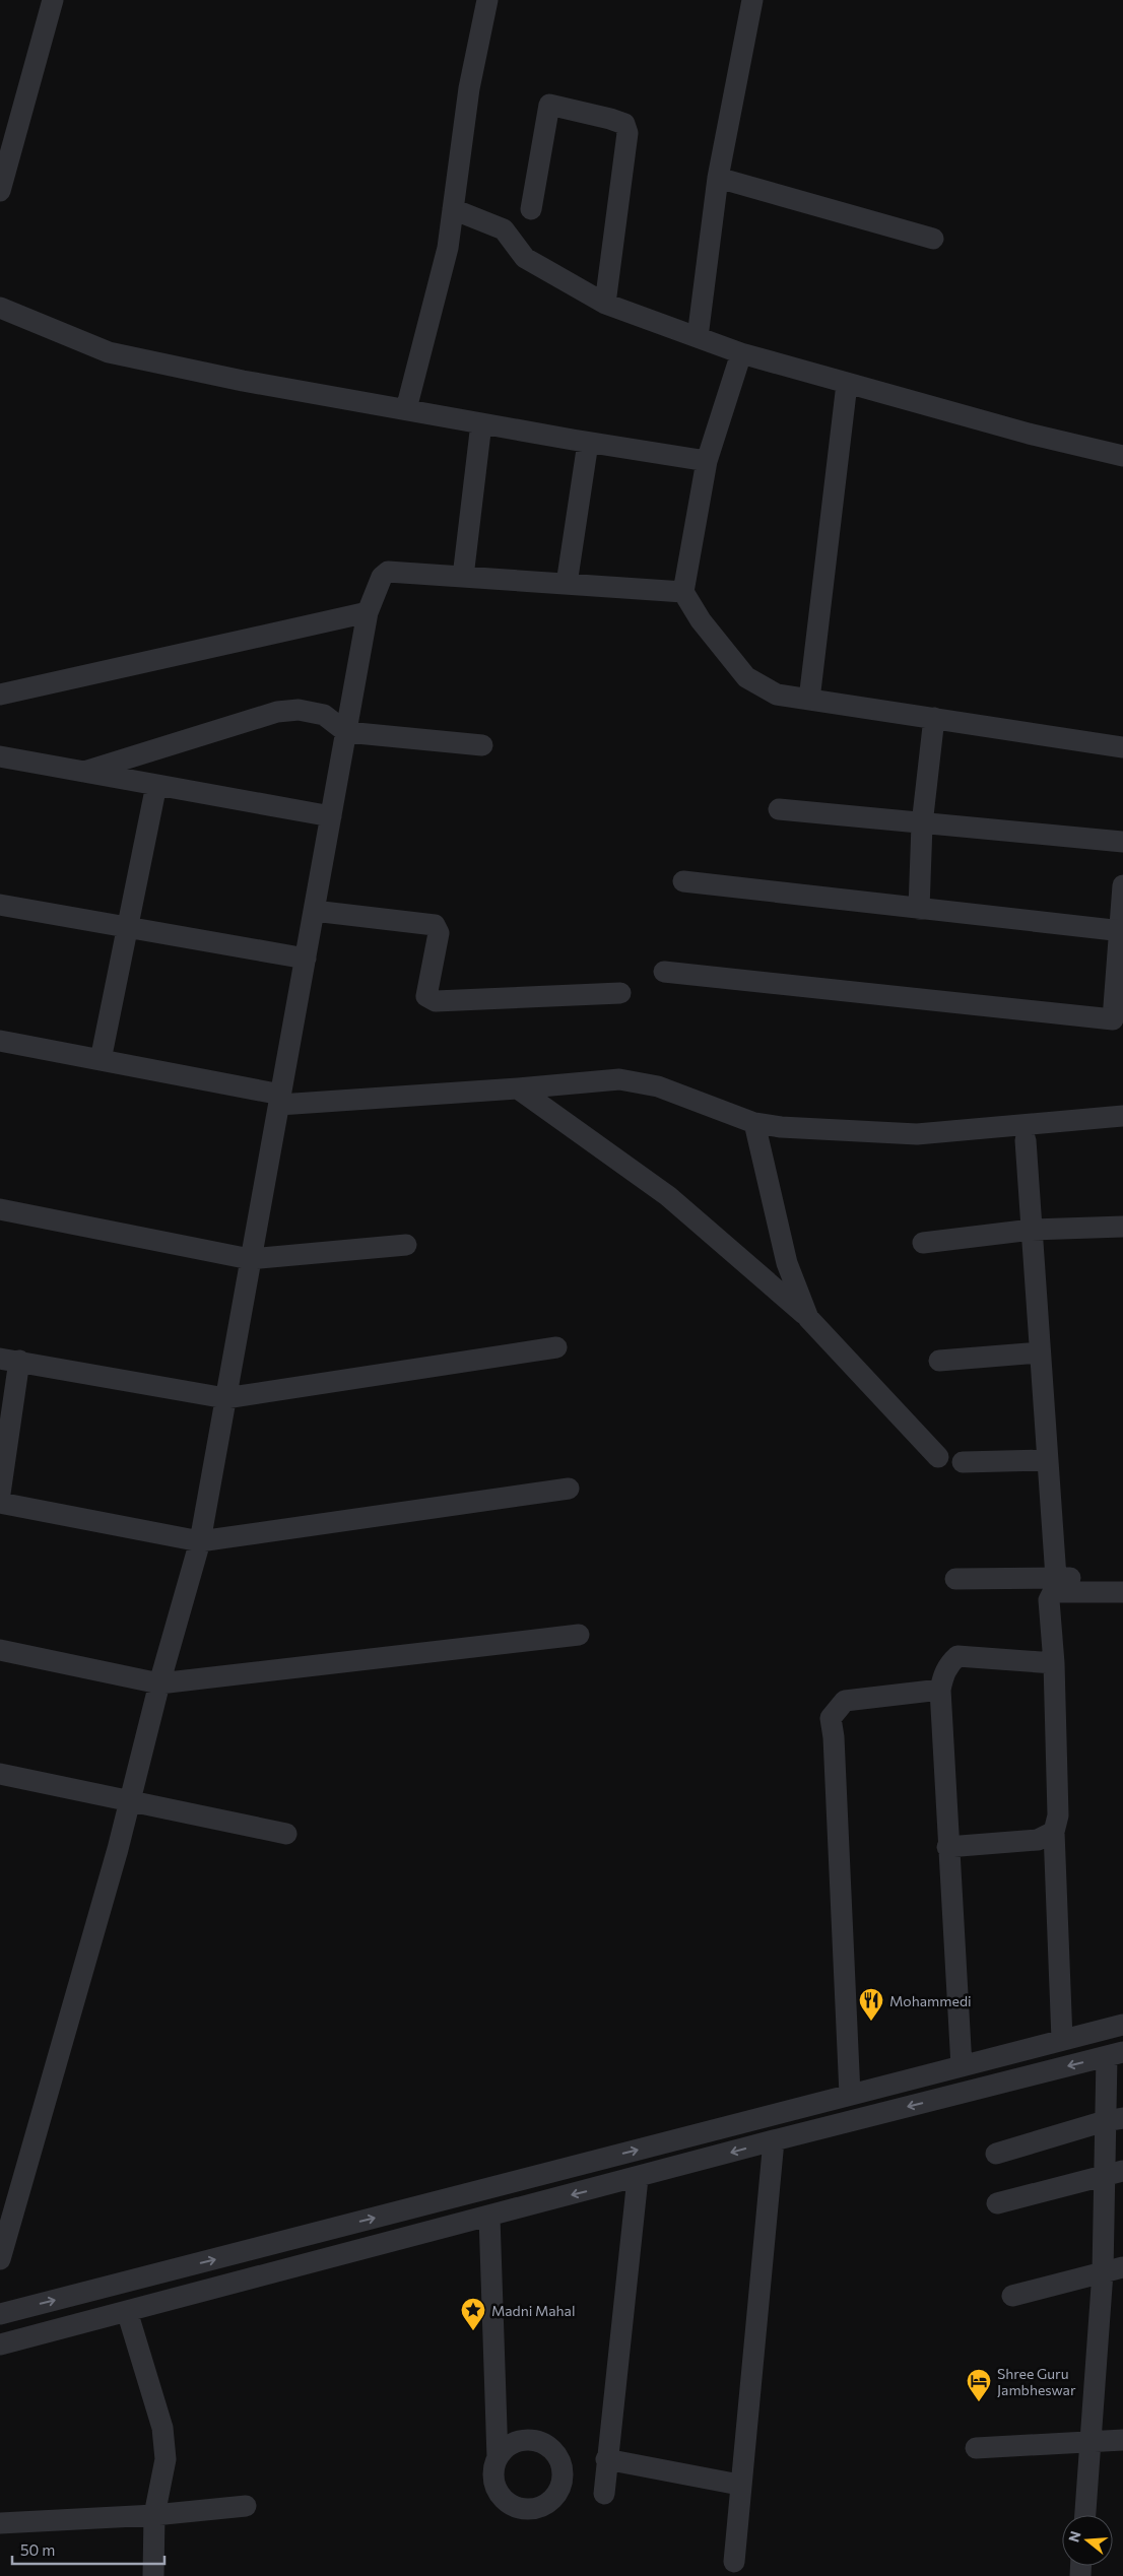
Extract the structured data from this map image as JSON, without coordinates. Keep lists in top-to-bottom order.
{
  "places": {
    "restaurant": ["Mohammedi"],
    "place": ["Madni Mahal"],
    "hotel": ["Shree Guru Jambheswar"]
  },
  "scale_bar": "50 m",
  "north": "left"
}
